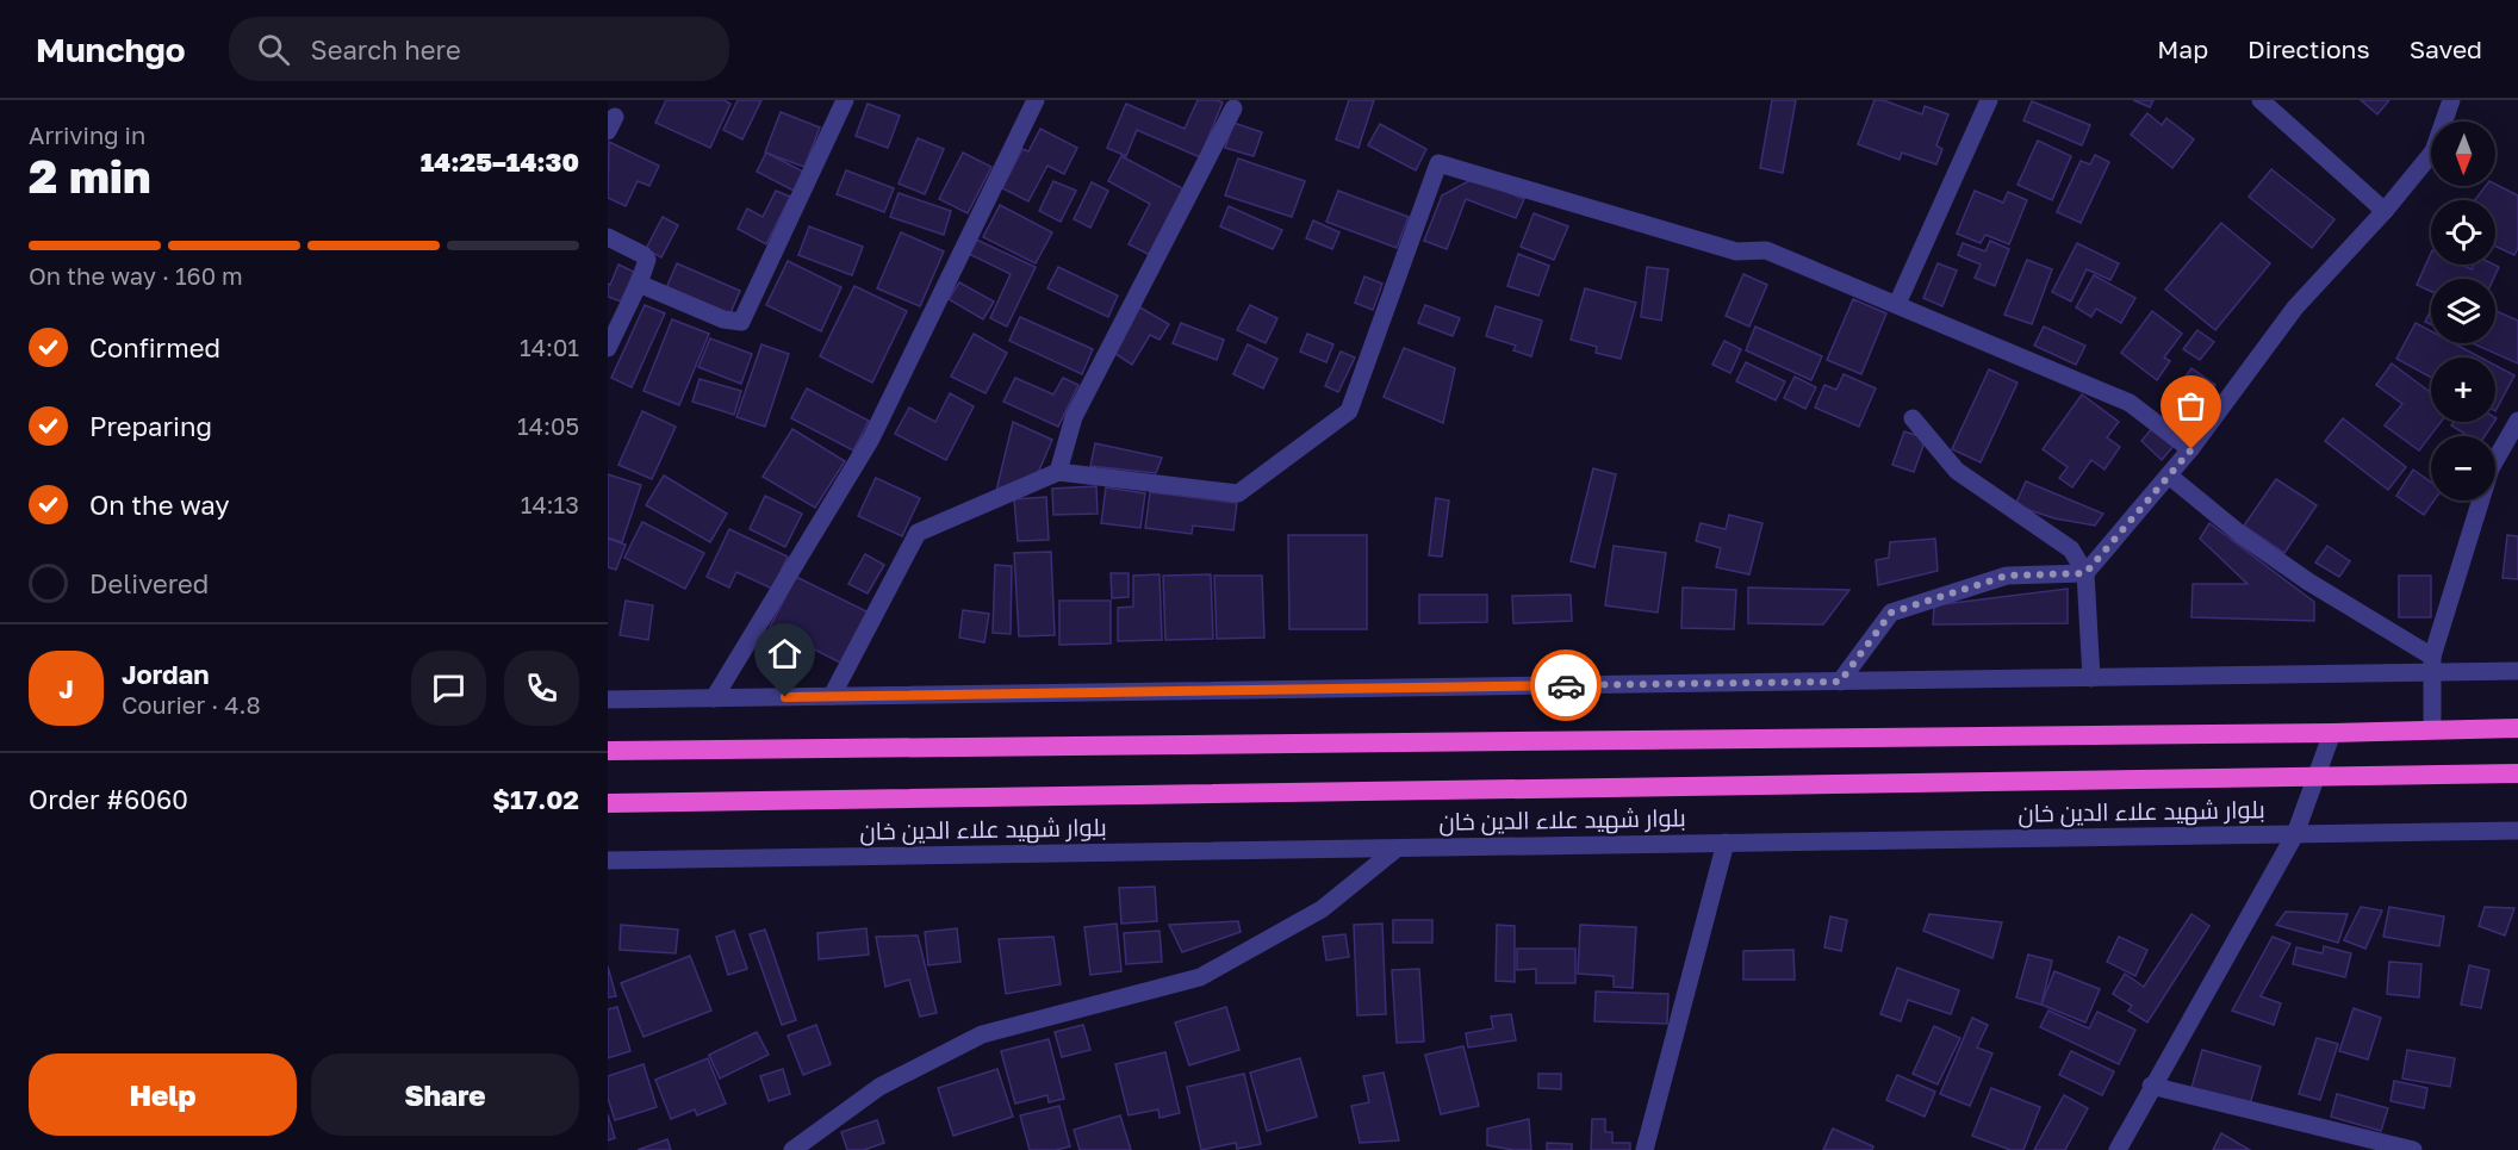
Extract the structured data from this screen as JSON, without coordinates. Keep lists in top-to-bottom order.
{
  "streets": {
    "street": ["بلوار شهید علاء الدین خان"]
  },
  "north": "bottom",
  "page": {
    "header": "Munchgo",
    "search": "Search here",
    "nav": ["Map", "Directions", "Saved"],
    "heading": ["2 min", "Arriving in", "14:25–14:30"],
    "panel": [
      "Jordan",
      "Courier · 4.8",
      "Order #6060",
      "$17.02"
    ],
    "map_buttons": ["+", "−"],
    "bar": "On the way · 160 m",
    "list": [
      ["Confirmed", "14:01"],
      ["Preparing", "14:05"],
      ["On the way", "14:13"],
      "Delivered"
    ],
    "round": "J",
    "buttons": ["Help", "Share"]
  }
}
